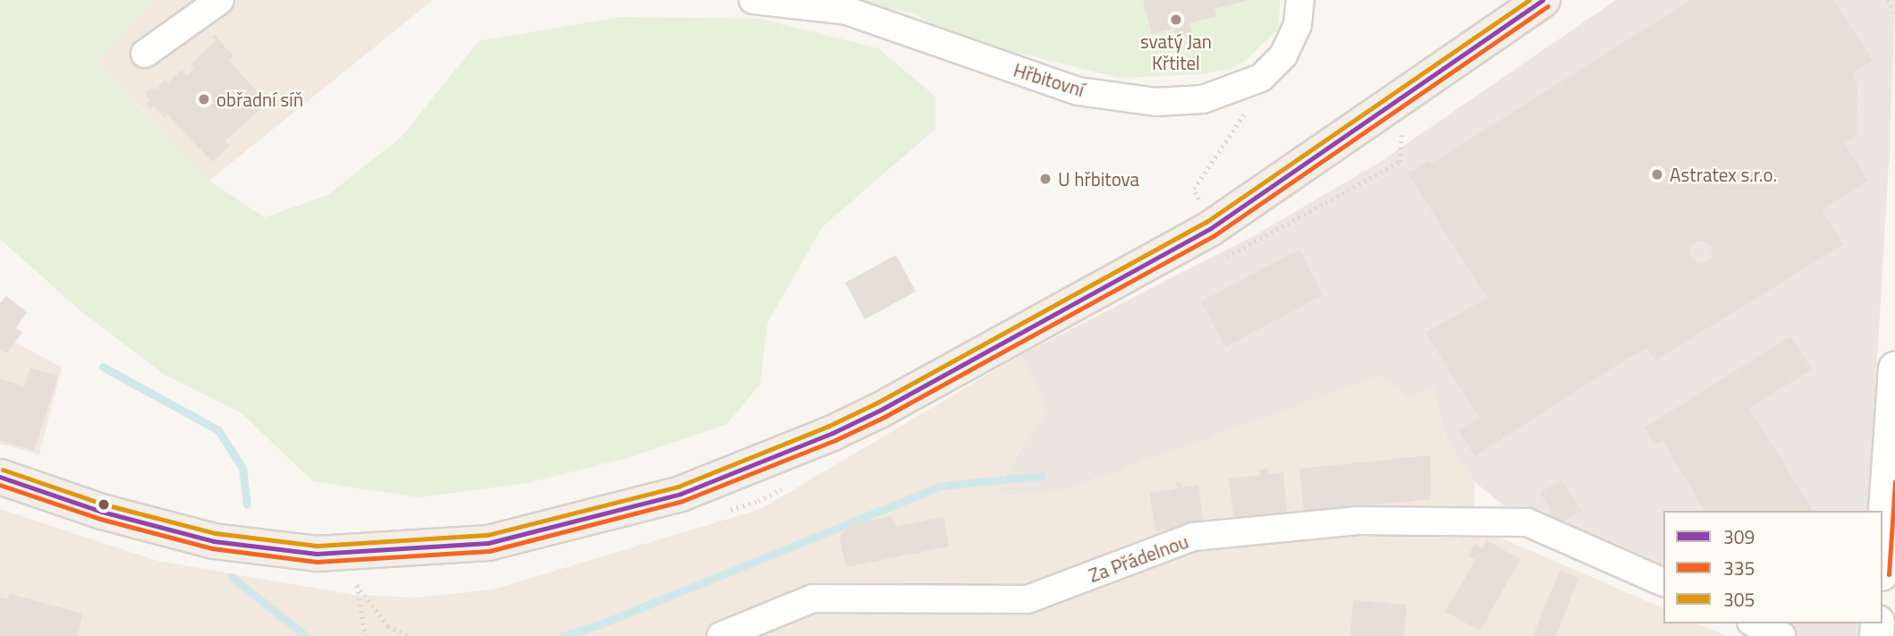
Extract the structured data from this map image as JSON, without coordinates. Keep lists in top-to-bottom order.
{
  "streets": {
    "street": ["Hřbitovní", "Za Přádelnou"]
  },
  "places": [
    "svatý Jan Křtitel",
    "obřadní síň",
    "Astratex s.r.o.",
    "U hřbitova"
  ],
  "lines": ["transit line 309", "transit line 305", "transit line 335"],
  "legend": ["309", "335", "305"]
}
